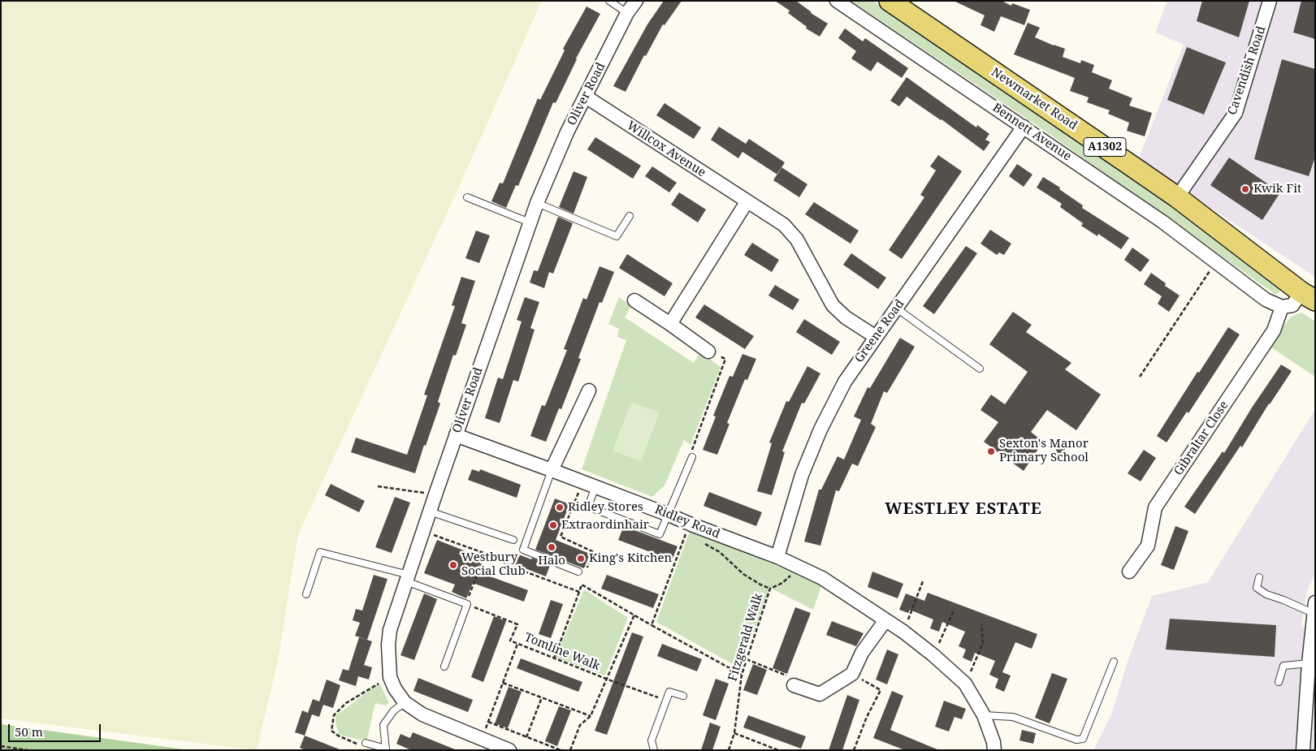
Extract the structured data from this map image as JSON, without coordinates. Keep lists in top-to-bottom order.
{
  "streets": {
    "main road": ["Newmarket Road", "A1302"],
    "street": [
      "Cavendish Road",
      "Oliver Road",
      "Bennett Avenue",
      "Willcox Avenue",
      "Greene Road",
      "Gibraltar Close",
      "Ridley Road"
    ],
    "path": ["Fitzgerald Walk", "Tomline Walk"]
  },
  "crossings": [
    ["Cavendish Road", "Newmarket Road"],
    ["Oliver Road", "Willcox Avenue"],
    ["Oliver Road", "Ridley Road"],
    ["Bennett Avenue", "Greene Road"],
    ["Bennett Avenue", "Gibraltar Close"],
    ["Willcox Avenue", "Greene Road"],
    ["Greene Road", "Ridley Road"],
    ["Ridley Road", "Fitzgerald Walk"]
  ],
  "districts": ["WESTLEY ESTATE"],
  "places": [
    "Kwik Fit",
    "Sexton's Manor Primary School",
    "Ridley Stores",
    "Extraordinhair",
    "Halo",
    "King's Kitchen",
    "Westbury Social Club"
  ],
  "scale_bar": "50 m"
}
